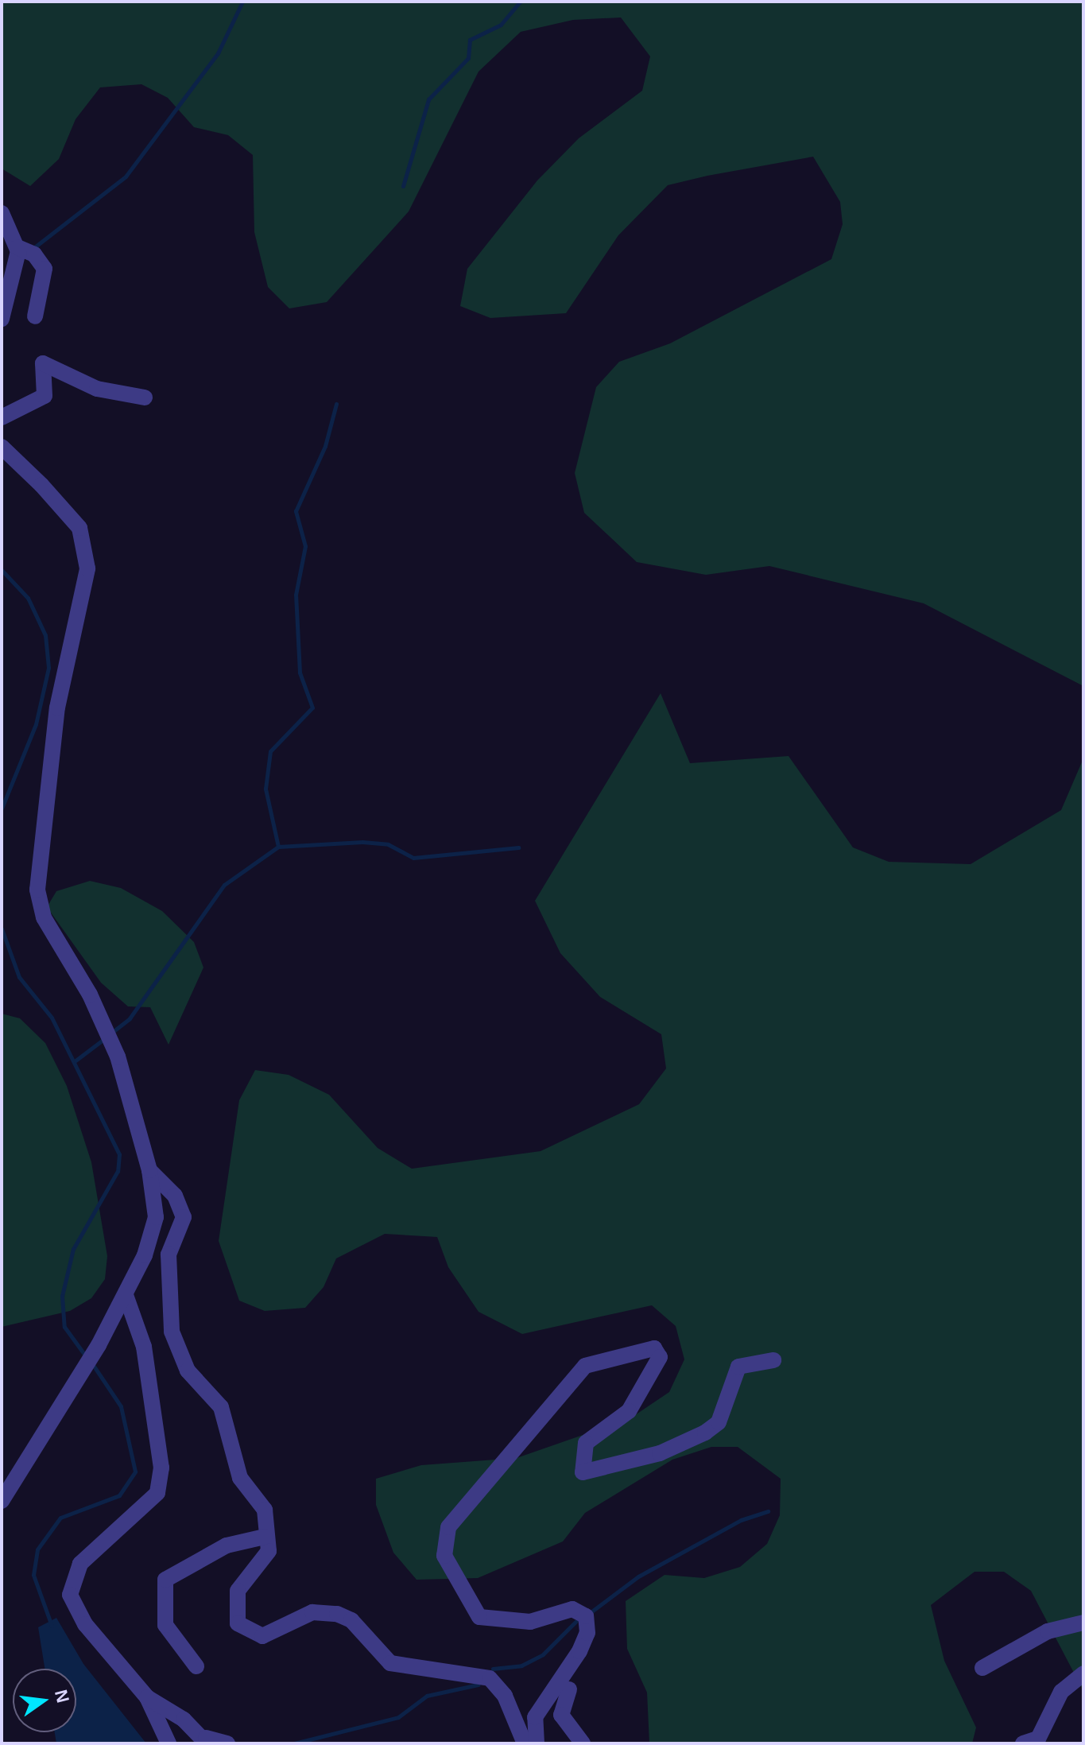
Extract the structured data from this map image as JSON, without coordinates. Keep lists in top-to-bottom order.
{
  "north": "right"
}
